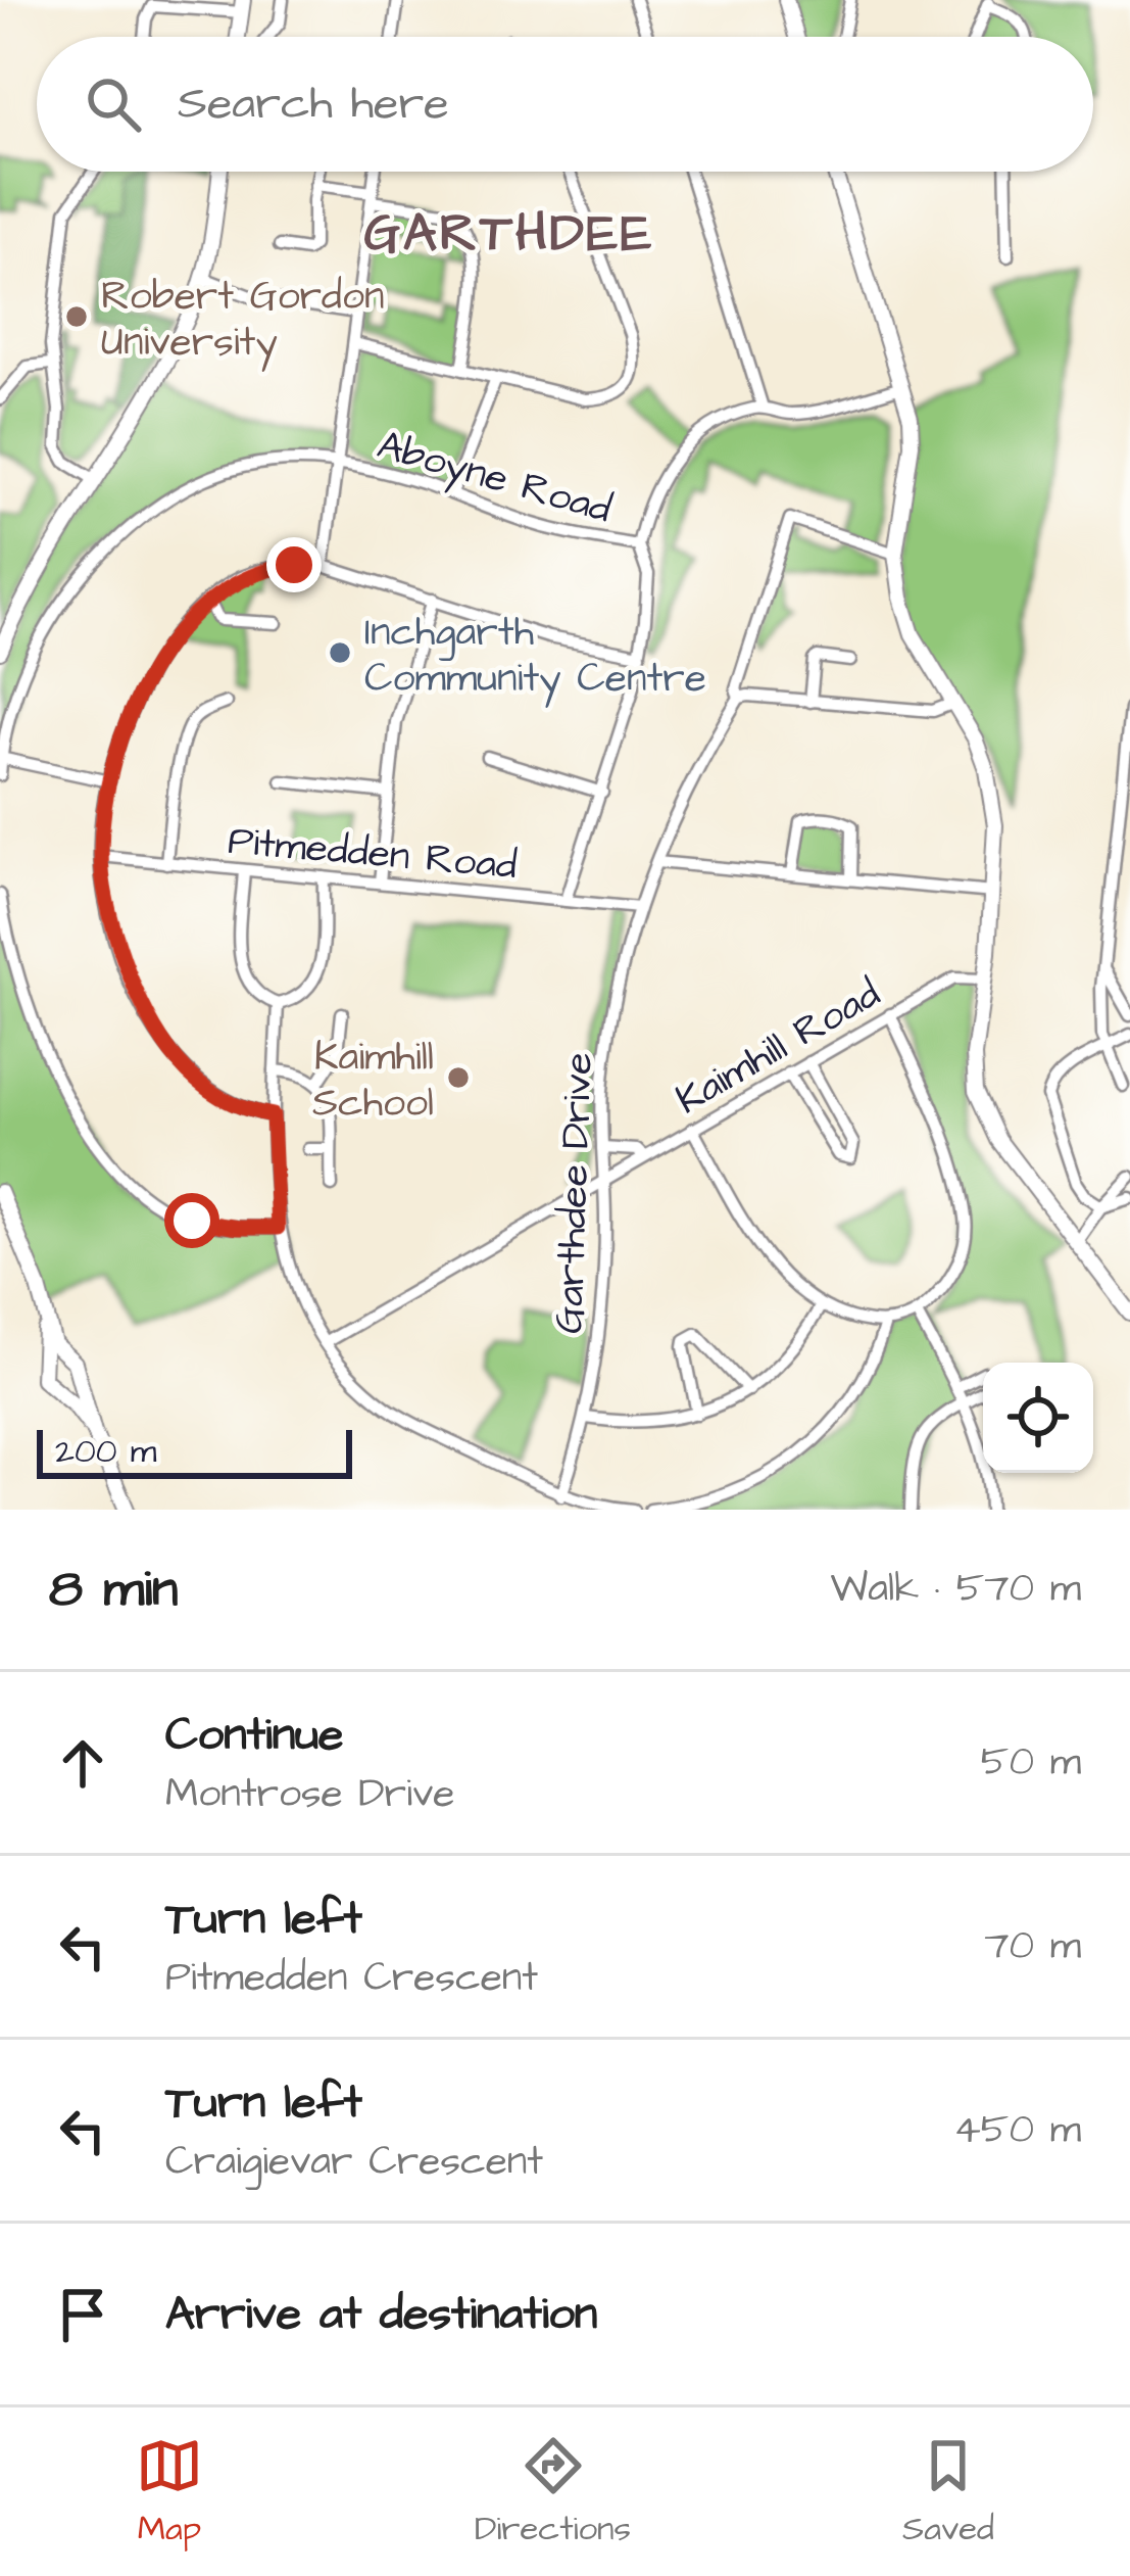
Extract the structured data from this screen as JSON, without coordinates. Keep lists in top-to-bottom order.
{
  "streets": {
    "street": [
      "Aboyne Road",
      "Pitmedden Road",
      "Kaimhill Road",
      "Garthdee Drive"
    ]
  },
  "crossings": [
    ["Pitmedden Road", "Garthdee Drive"],
    ["Kaimhill Road", "Garthdee Drive"]
  ],
  "districts": ["GARTHDEE"],
  "places": ["Robert Gordon University", "Inchgarth Community Centre", "Kaimhill School"],
  "scale_bar": "200 m",
  "page": {
    "search": "Search here",
    "scale": "200 m",
    "heading": ["8 min", "Walk · 570 m"],
    "list": [
      ["Continue", "Montrose Drive", "50 m"],
      ["Turn left", "Pitmedden Crescent", "70 m"],
      ["Turn left", "Craigievar Crescent", "450 m"],
      "Arrive at destination"
    ],
    "nav": ["Map", "Directions", "Saved"]
  }
}
